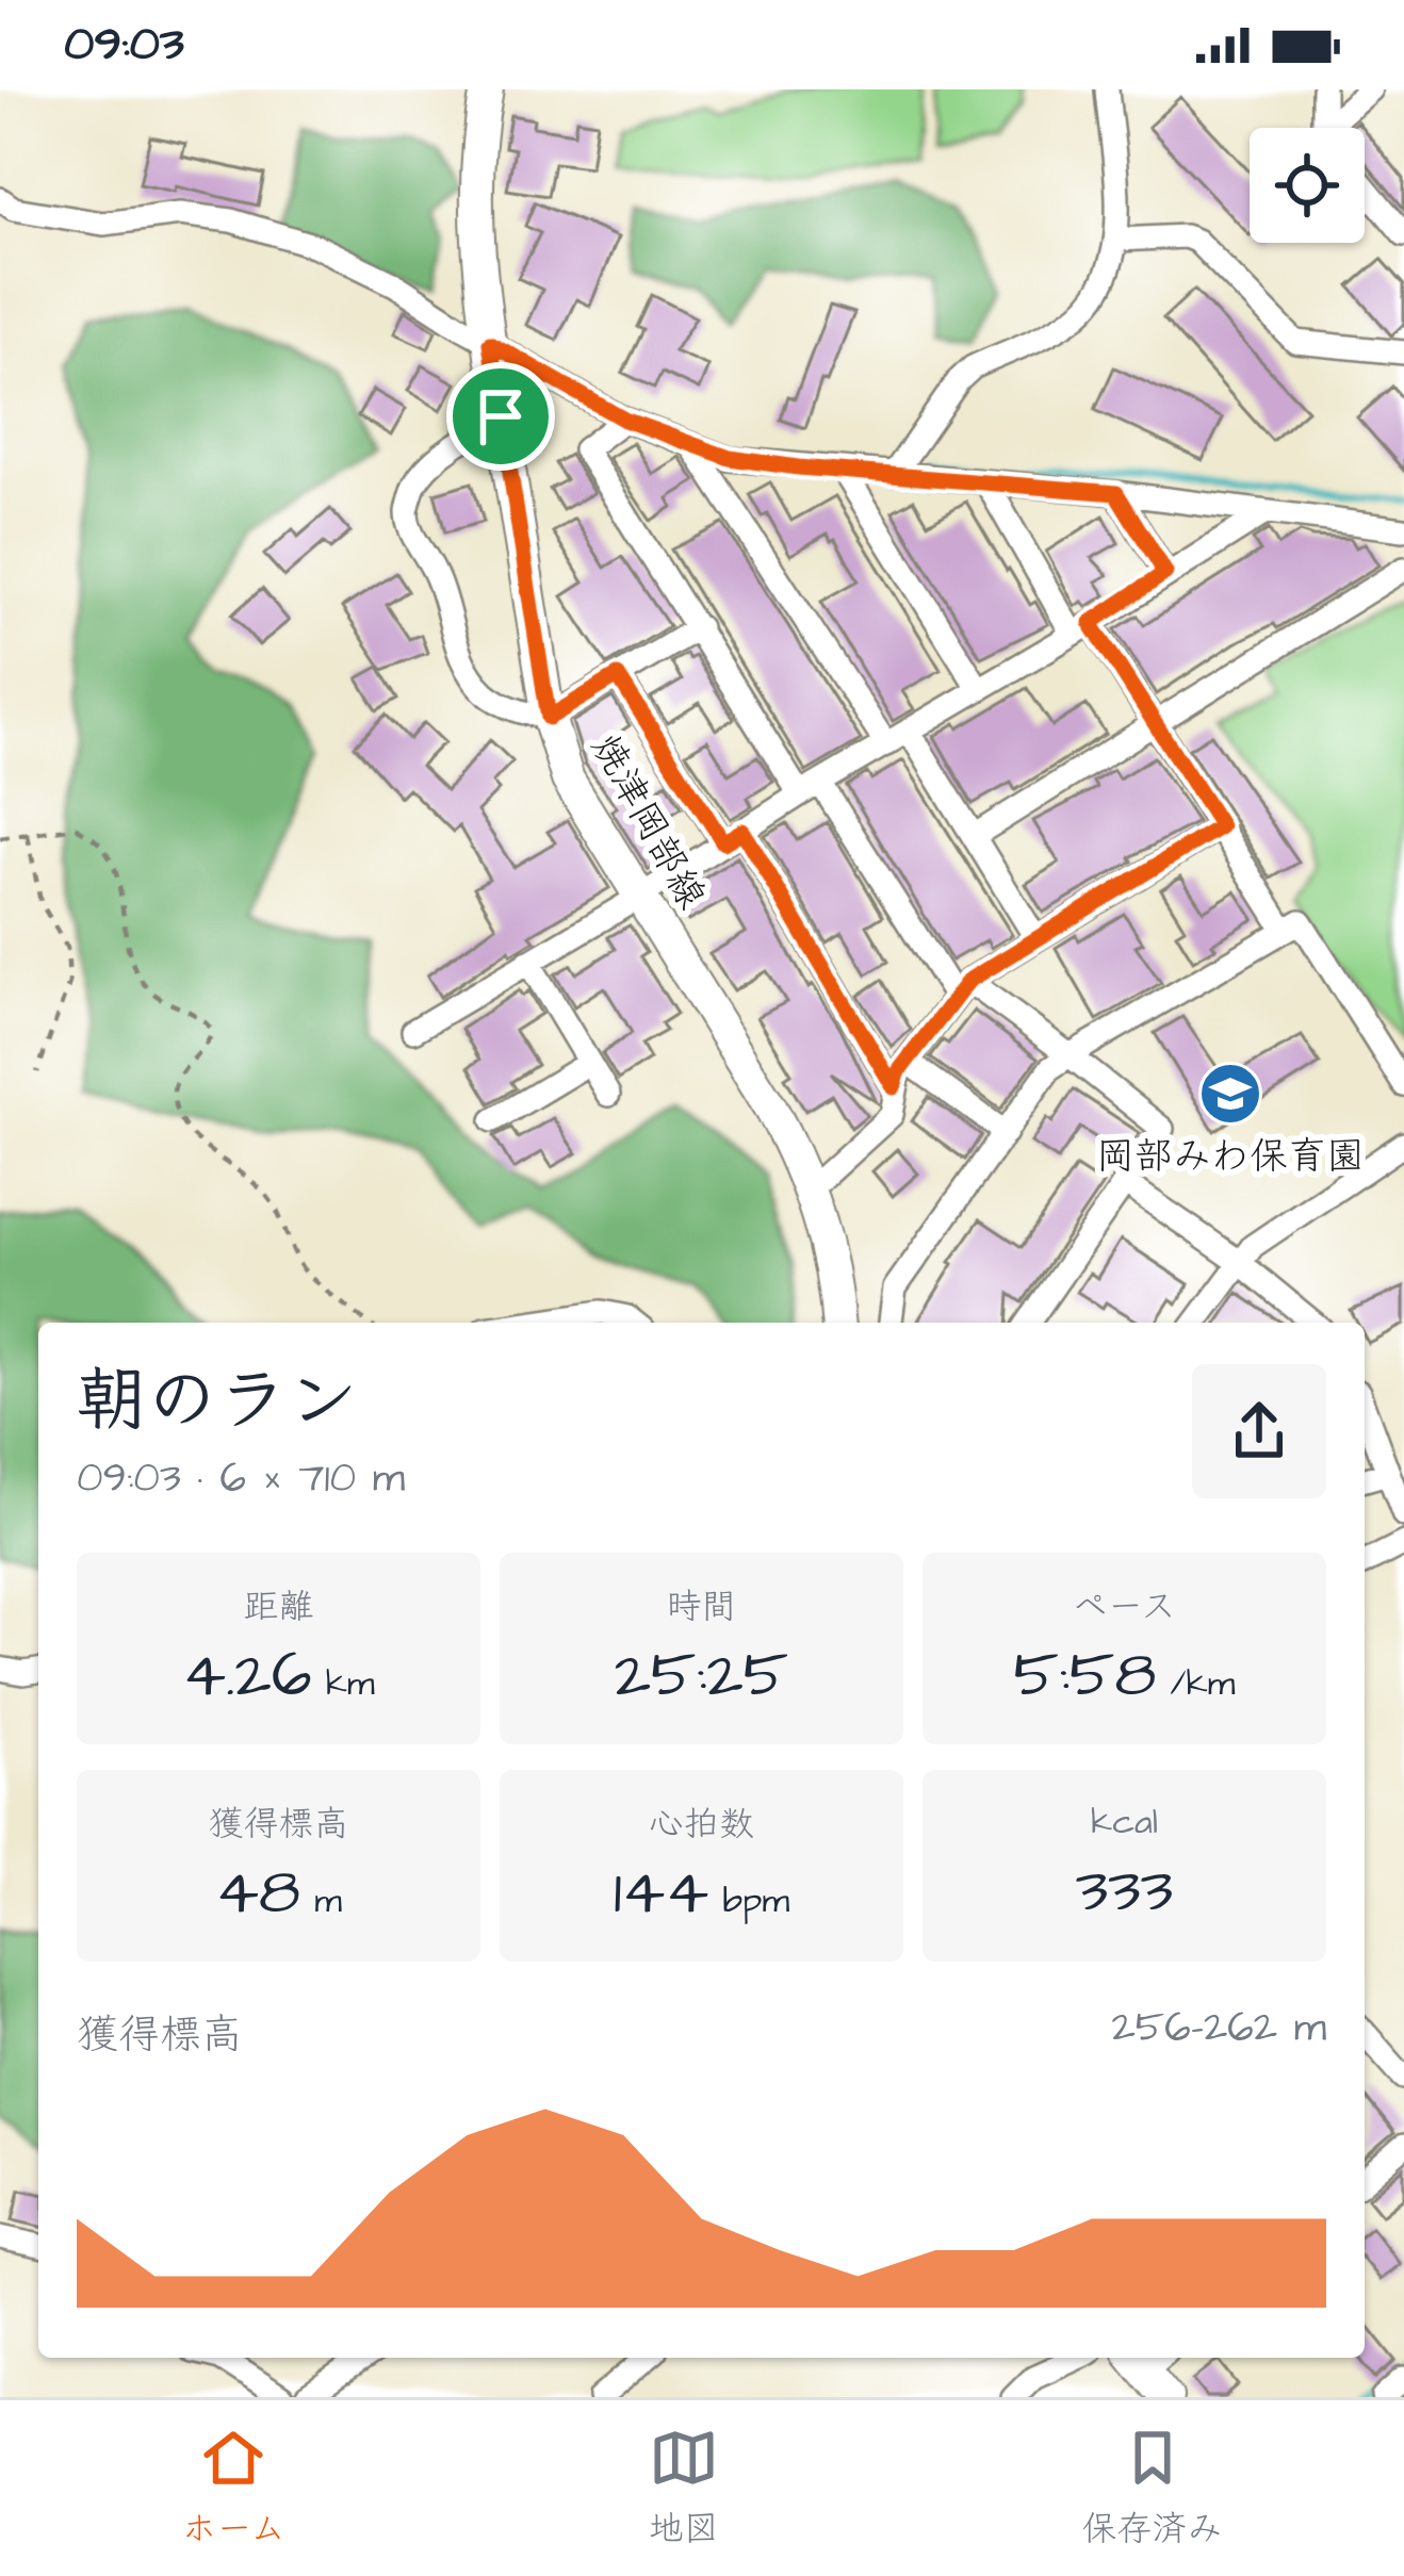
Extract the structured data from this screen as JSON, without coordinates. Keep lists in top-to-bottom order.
{
  "streets": {
    "main road": ["焼津岡部線"]
  },
  "places": {
    "school or university": ["岡部みわ保育園"]
  },
  "page": {
    "status": "09:03",
    "heading": ["朝のラン", "09:03 · 6 × 710 m"],
    "stats": [
      ["距離", "4.26 km"],
      ["時間", "25:25"],
      ["ペース", "5:58 /km"],
      ["獲得標高", "48 m"],
      ["心拍数", "144 bpm"],
      ["kcal", "333"]
    ],
    "chart": ["獲得標高", "256–262 m"],
    "tabs": ["ホーム", "地図", "保存済み"]
  }
}
